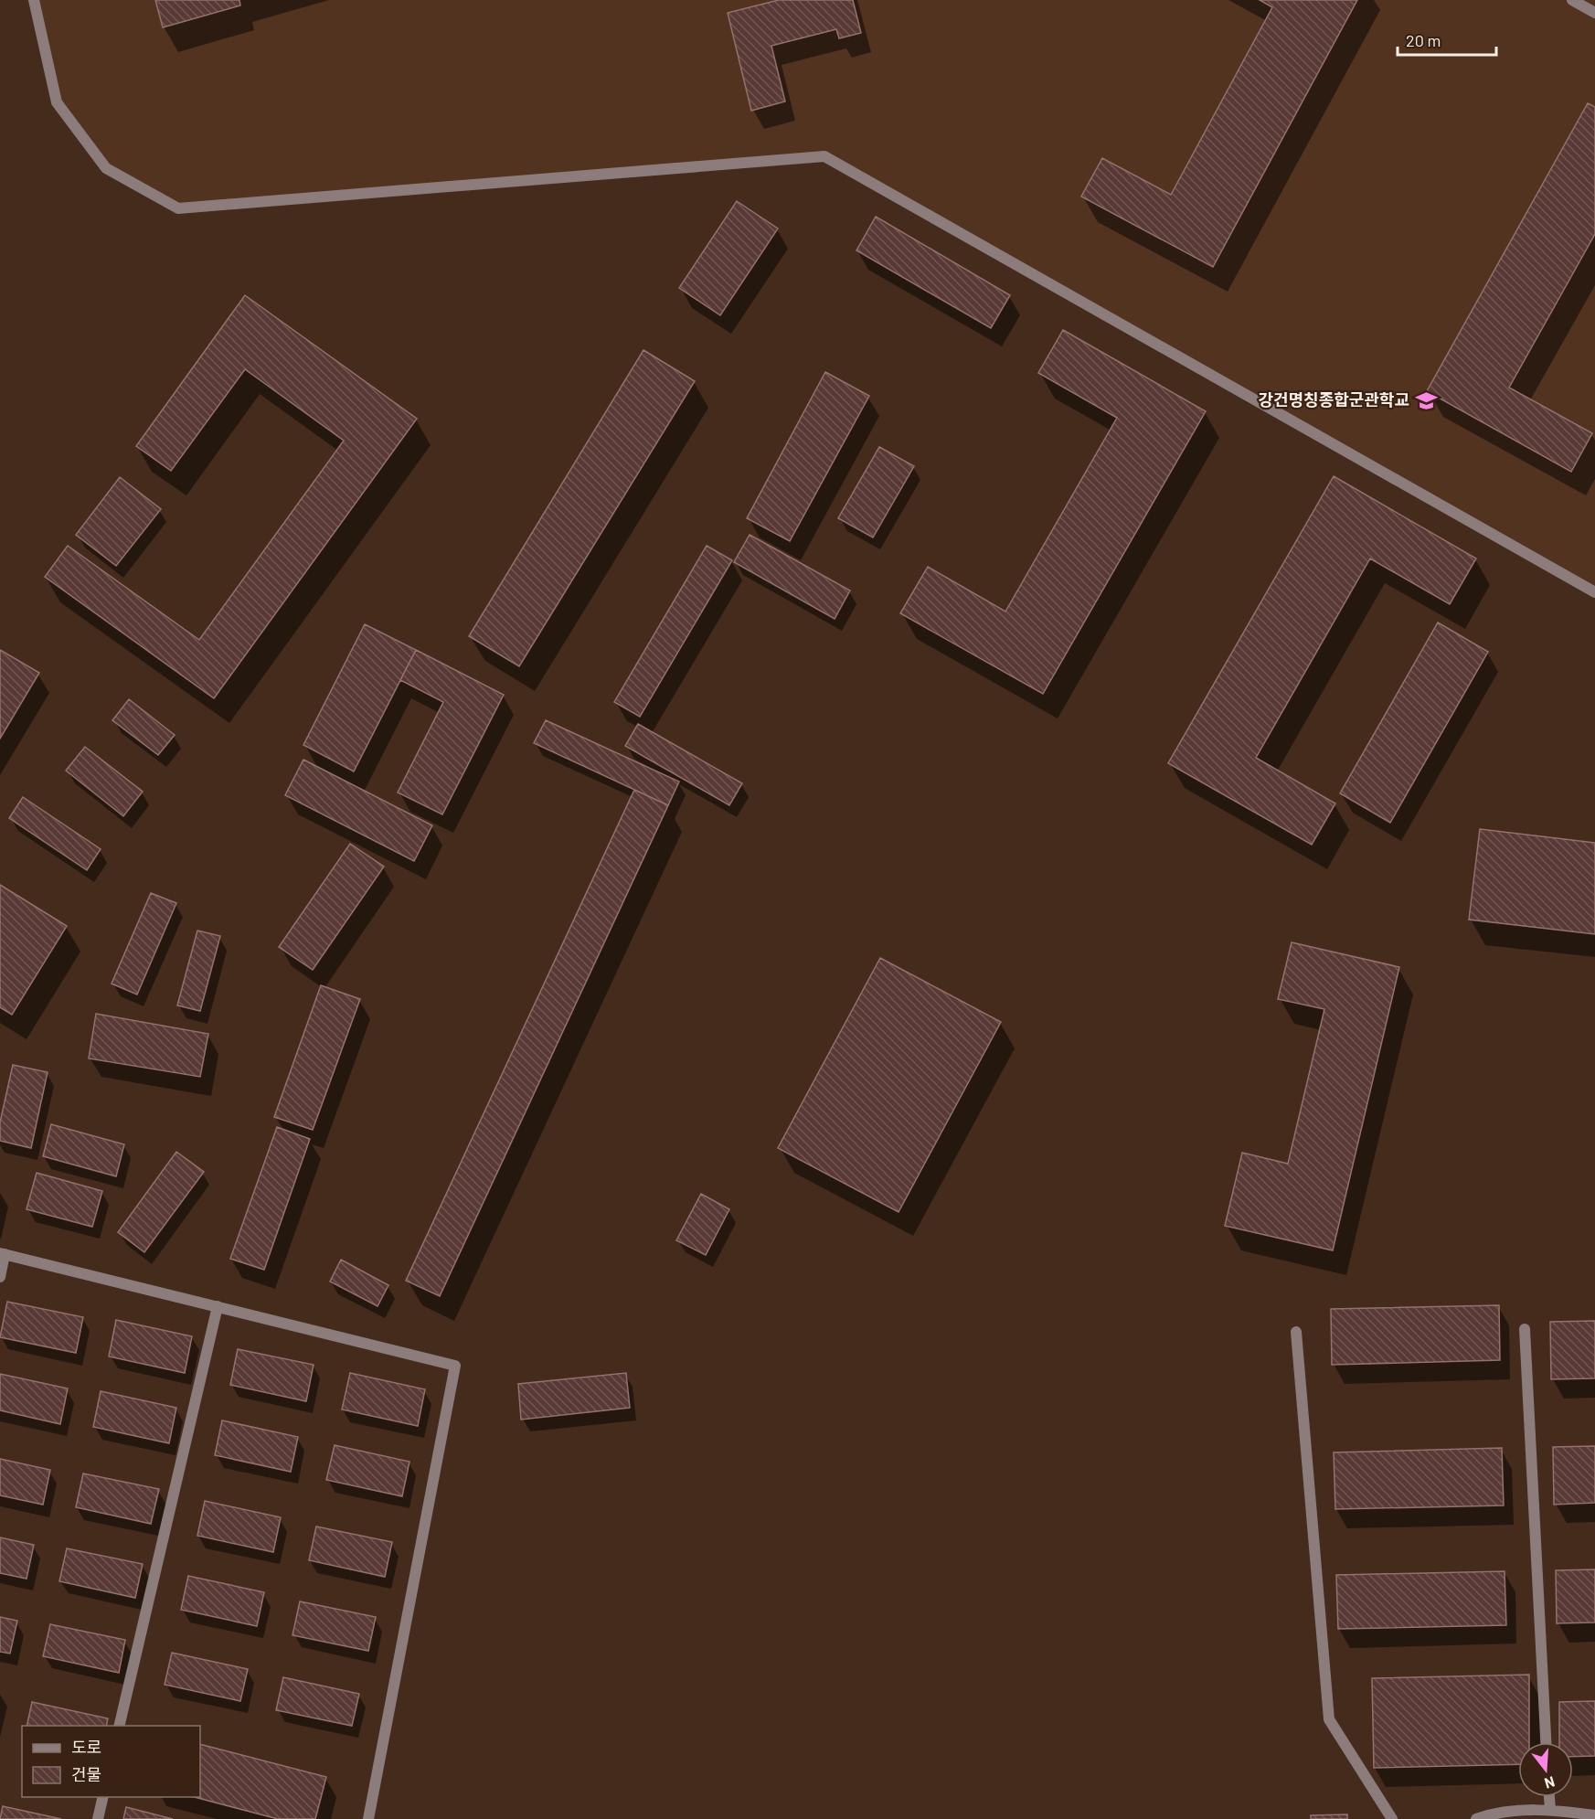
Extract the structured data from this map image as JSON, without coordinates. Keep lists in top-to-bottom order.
{
  "places": {
    "school or university": ["강건명칭종합군관학교"]
  },
  "legend": ["도로", "건물"],
  "scale_bar": "20 m",
  "north": "bottom"
}
